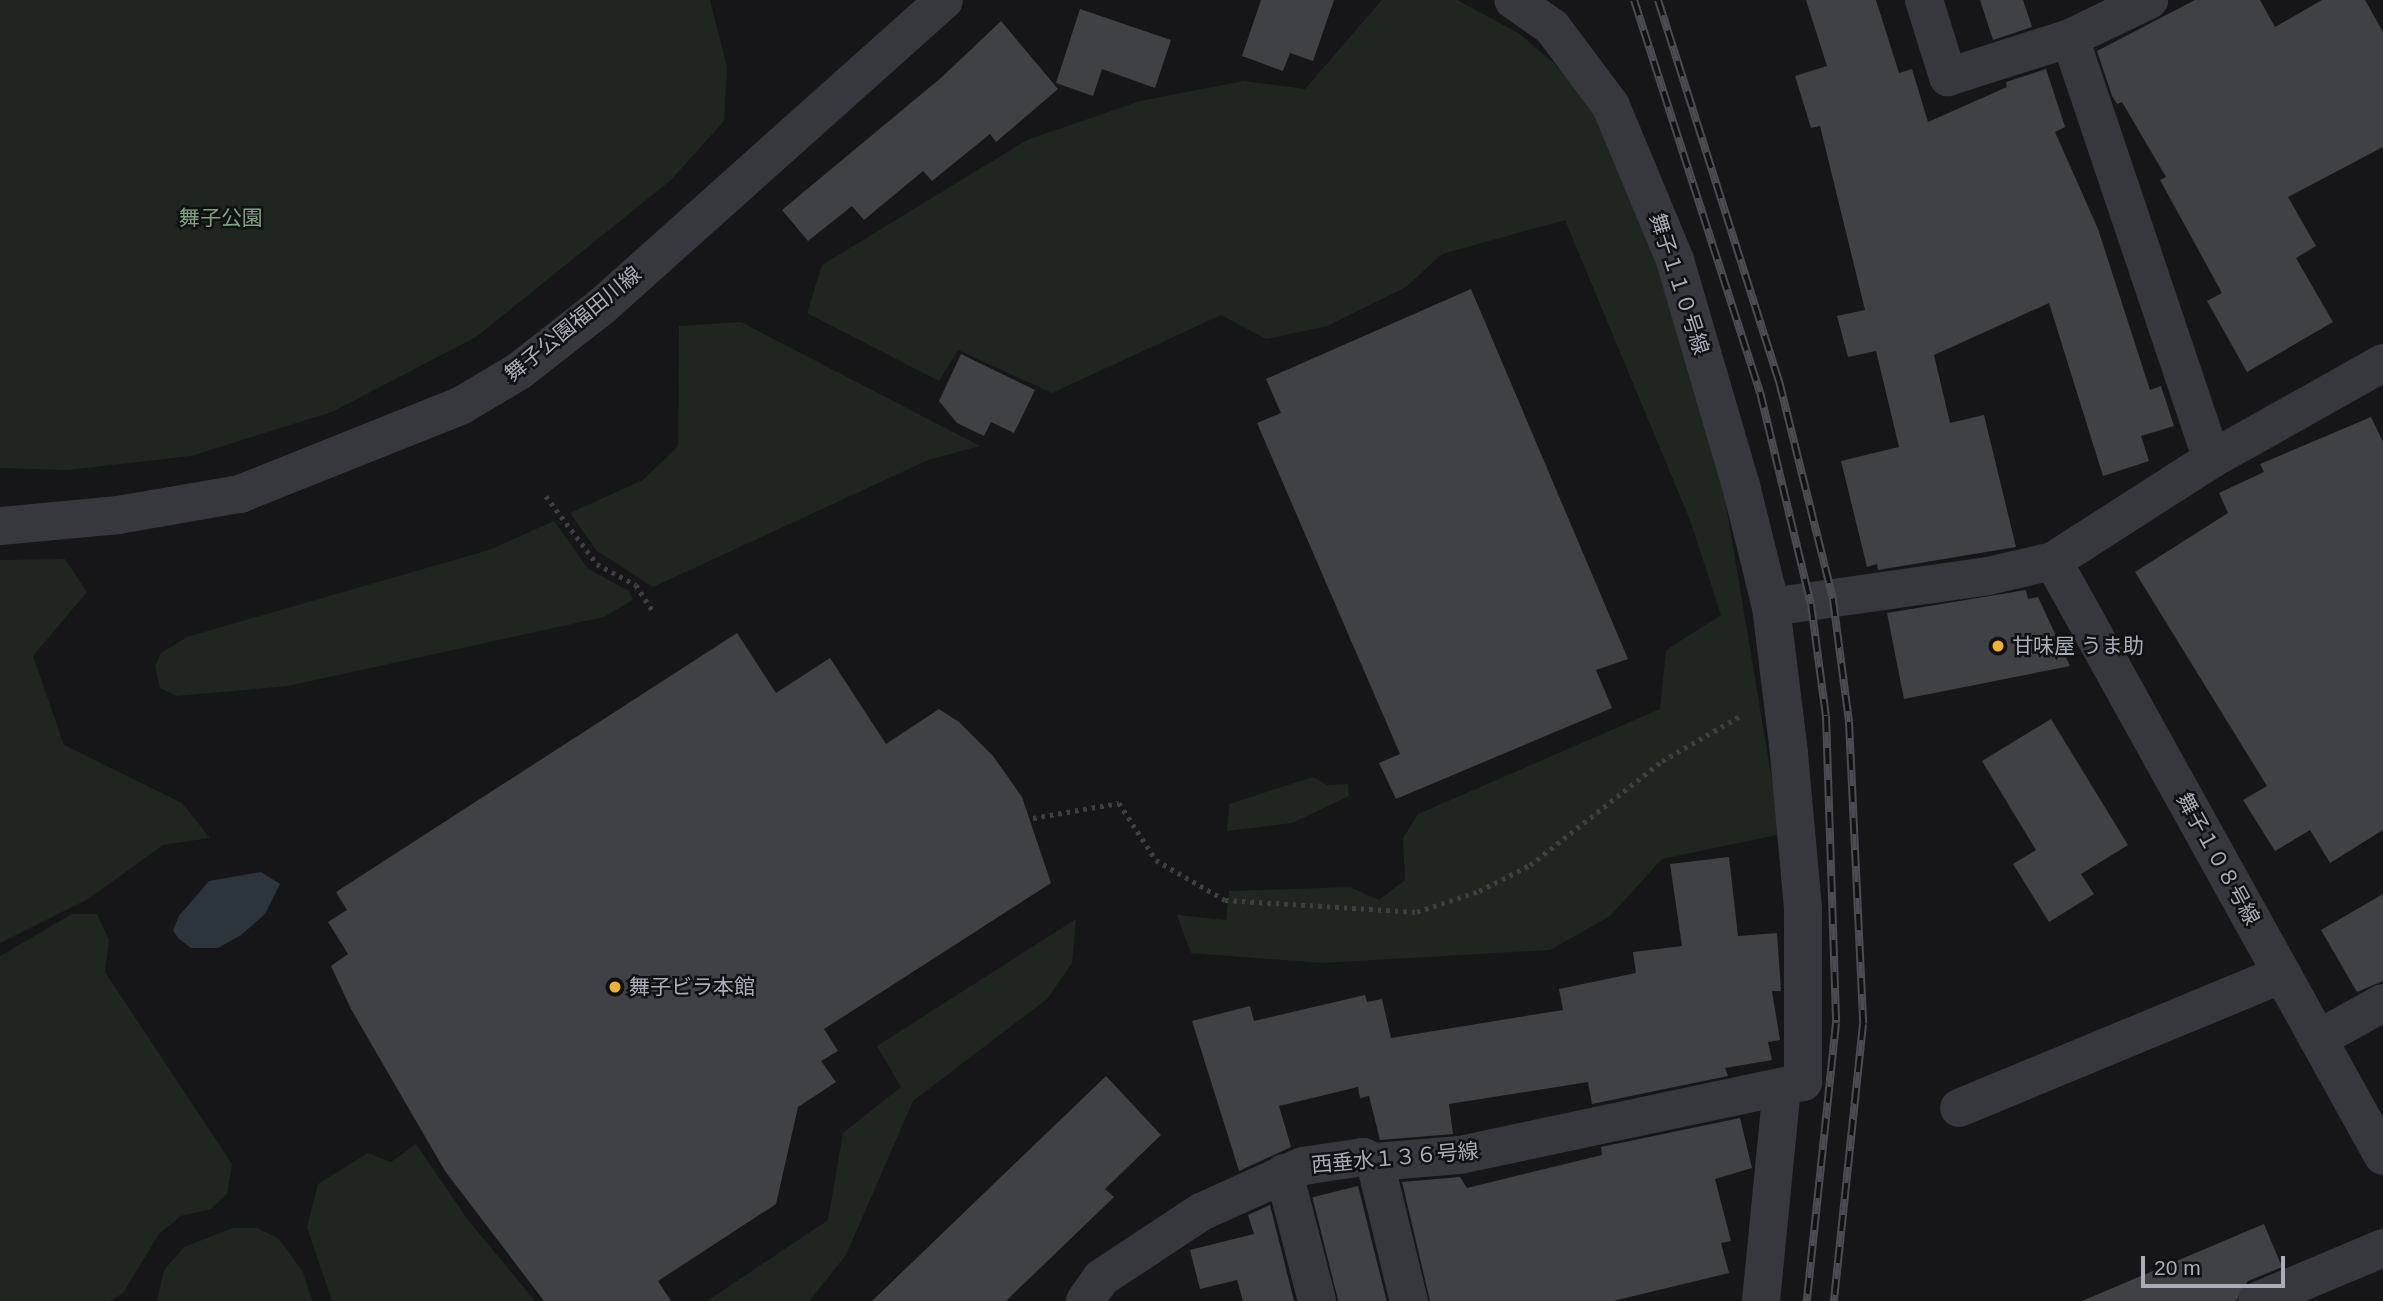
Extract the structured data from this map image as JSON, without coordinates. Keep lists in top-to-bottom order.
{
  "streets": {
    "street": [
      "舞子１１０号線",
      "舞子公園福田川線",
      "舞子１０８号線",
      "西垂水１３６号線"
    ]
  },
  "crossings": [
    ["舞子１１０号線", "西垂水１３６号線"]
  ],
  "parks": ["舞子公園"],
  "places": ["甘味屋 うま助", "舞子ビラ本館"],
  "scale_bar": "20 m"
}
